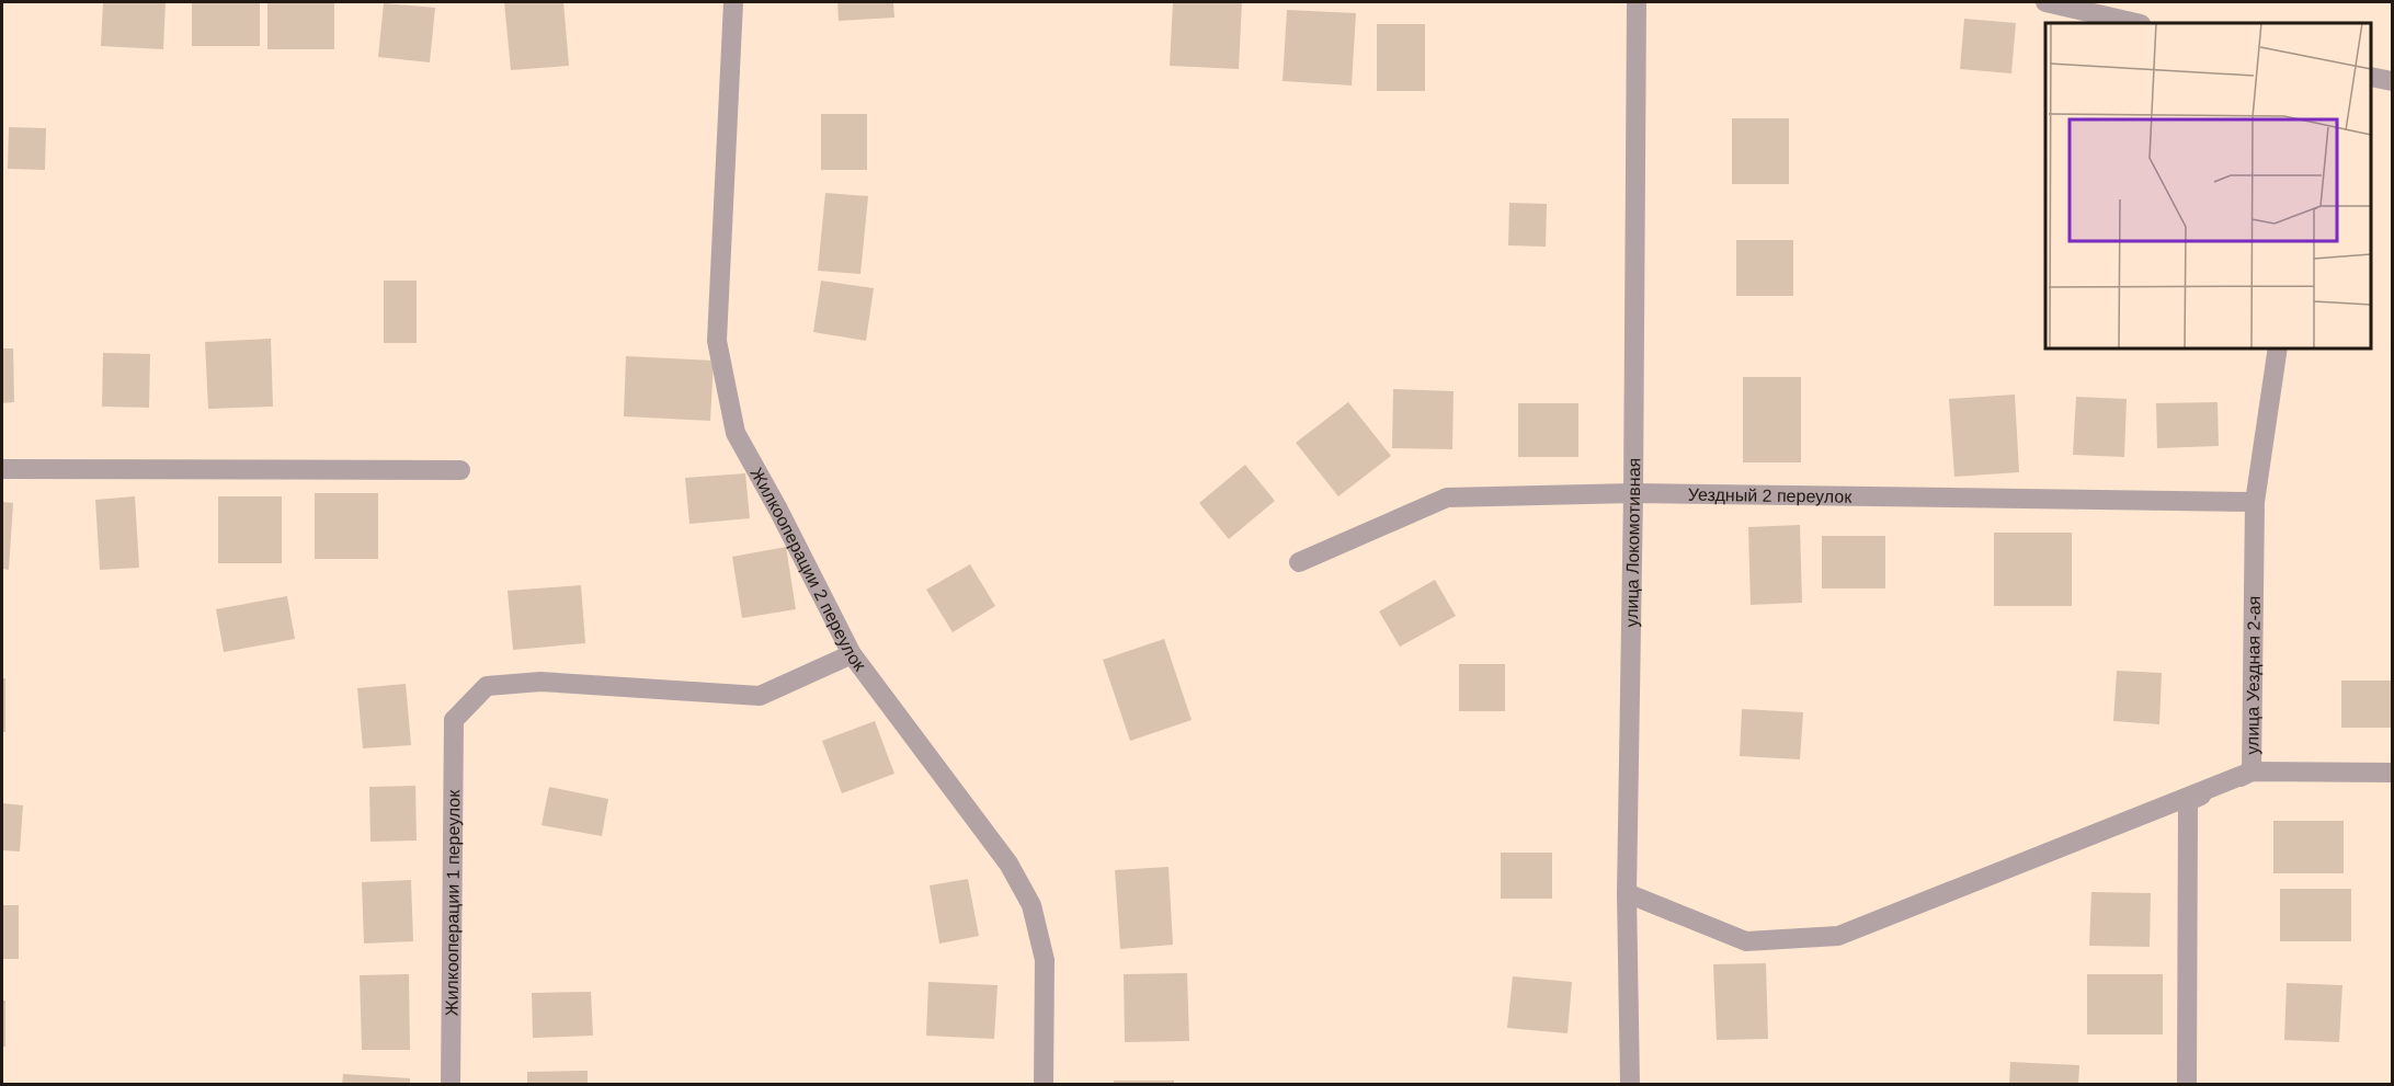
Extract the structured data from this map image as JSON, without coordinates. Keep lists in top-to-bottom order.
{
  "streets": {
    "street": [
      "Уездный 2 переулок",
      "улица Локомотивная",
      "Жилкооперации 2 переулок",
      "улица Уездная 2-ая",
      "Жилкооперации 1 переулок"
    ]
  },
  "crossings": [
    ["Уездный 2 переулок", "улица Локомотивная"],
    ["Уездный 2 переулок", "улица Уездная 2-ая"],
    ["Жилкооперации 2 переулок", "Жилкооперации 1 переулок"]
  ]
}
